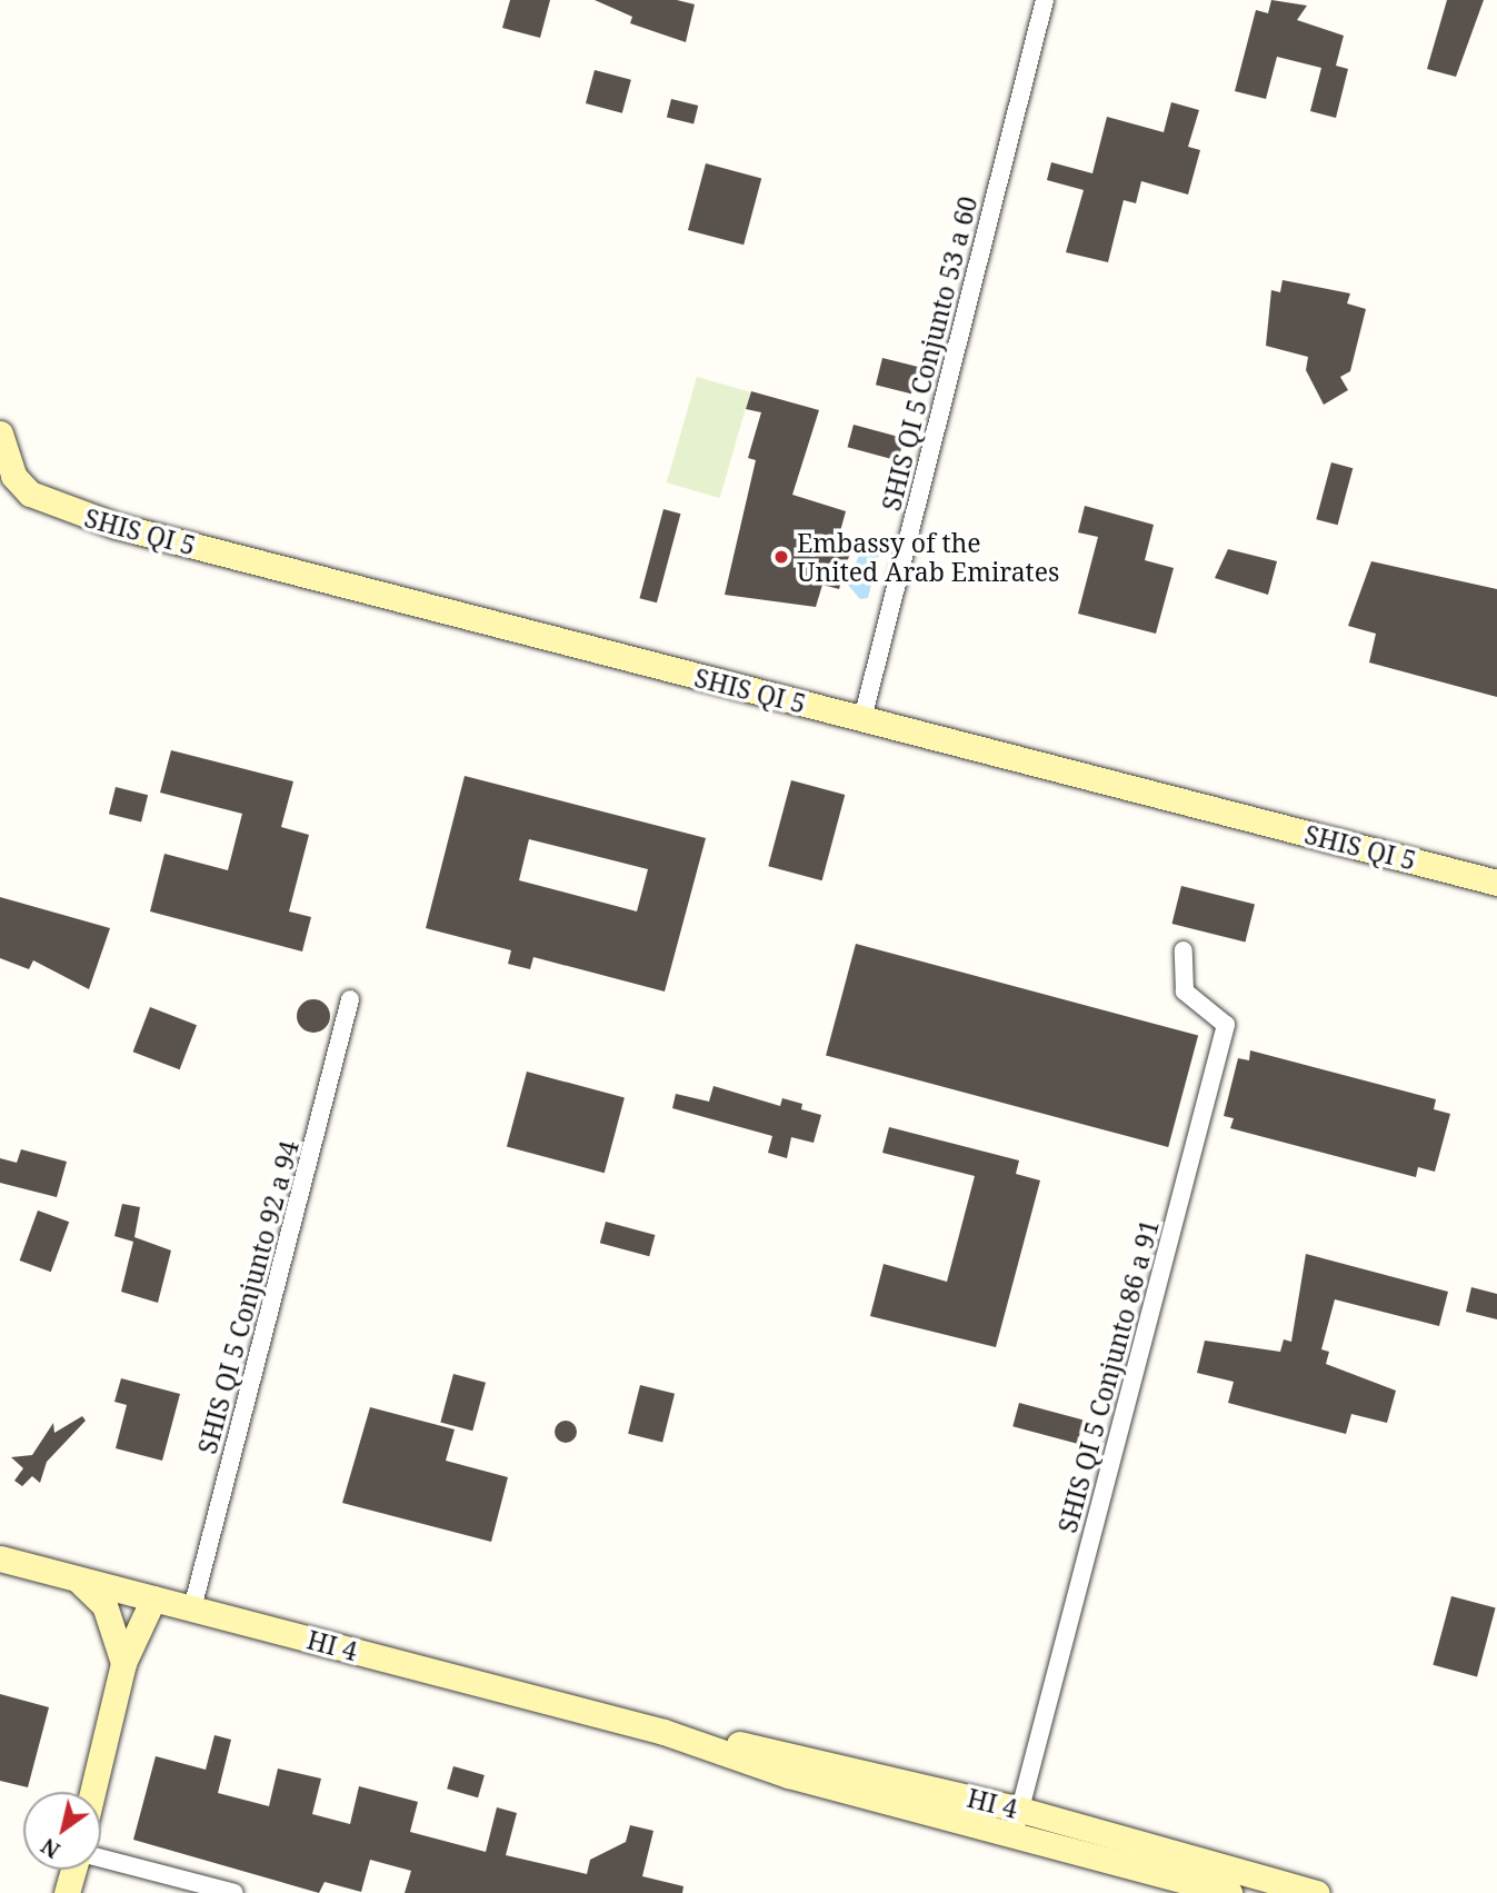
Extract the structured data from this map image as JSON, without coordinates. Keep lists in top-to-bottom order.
{
  "streets": {
    "street": [
      "SHIS QI 5 Conjunto 53 a 60",
      "SHIS QI 5",
      "SHIS QI 5 Conjunto 92 a 94",
      "SHIS QI 5 Conjunto 86 a 91",
      "HI 4"
    ]
  },
  "crossings": [
    ["SHIS QI 5 Conjunto 53 a 60", "SHIS QI 5"],
    ["SHIS QI 5 Conjunto 92 a 94", "HI 4"],
    ["SHIS QI 5 Conjunto 86 a 91", "HI 4"]
  ],
  "places": ["Embassy of the United Arab Emirates"],
  "north": "bottom left"
}
